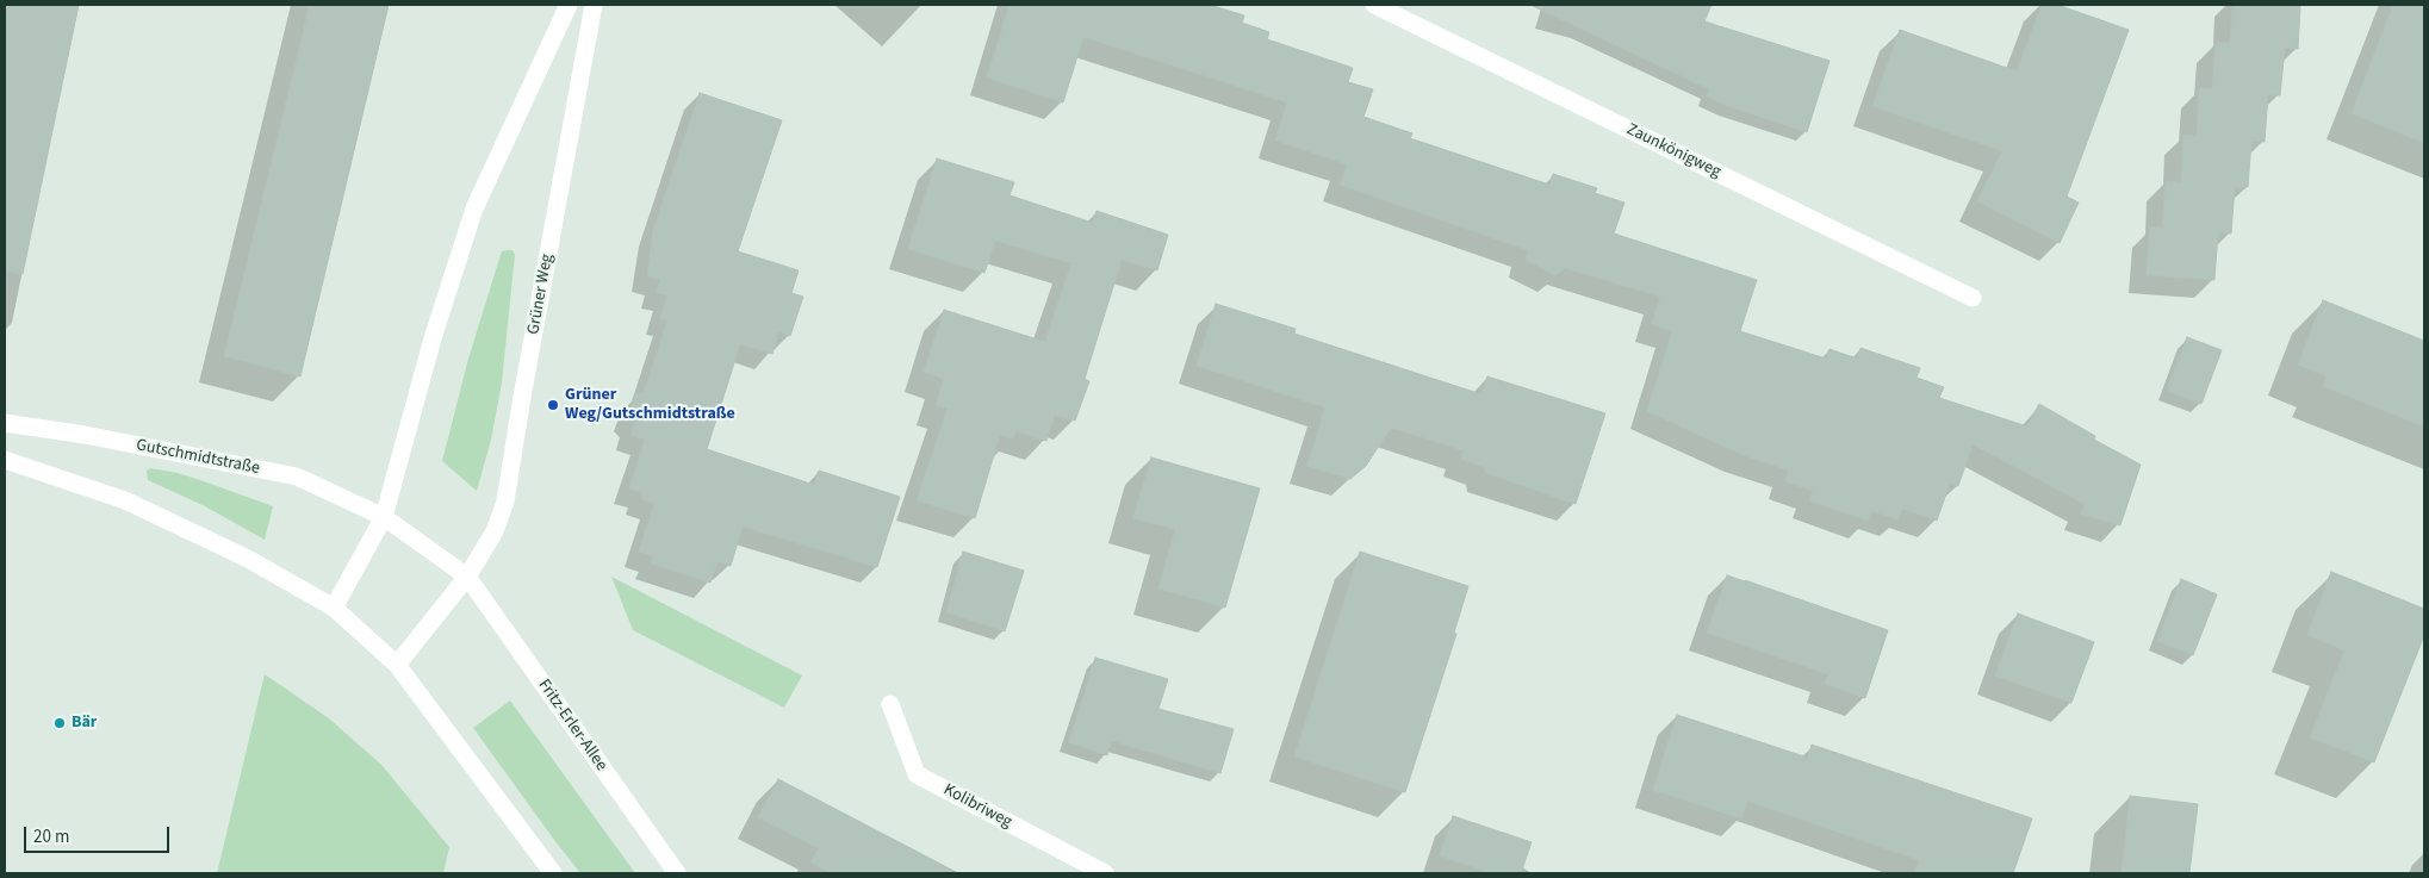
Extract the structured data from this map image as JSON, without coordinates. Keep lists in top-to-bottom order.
{
  "streets": {
    "street": [
      "Zaunkönigweg",
      "Grüner Weg",
      "Gutschmidtstraße",
      "Fritz-Erler-Allee",
      "Kolibriweg"
    ]
  },
  "crossings": [
    ["Grüner Weg", "Fritz-Erler-Allee"],
    ["Gutschmidtstraße", "Fritz-Erler-Allee"]
  ],
  "places": ["Grüner Weg/Gutschmidtstraße", "Bär"],
  "scale_bar": "20 m"
}
